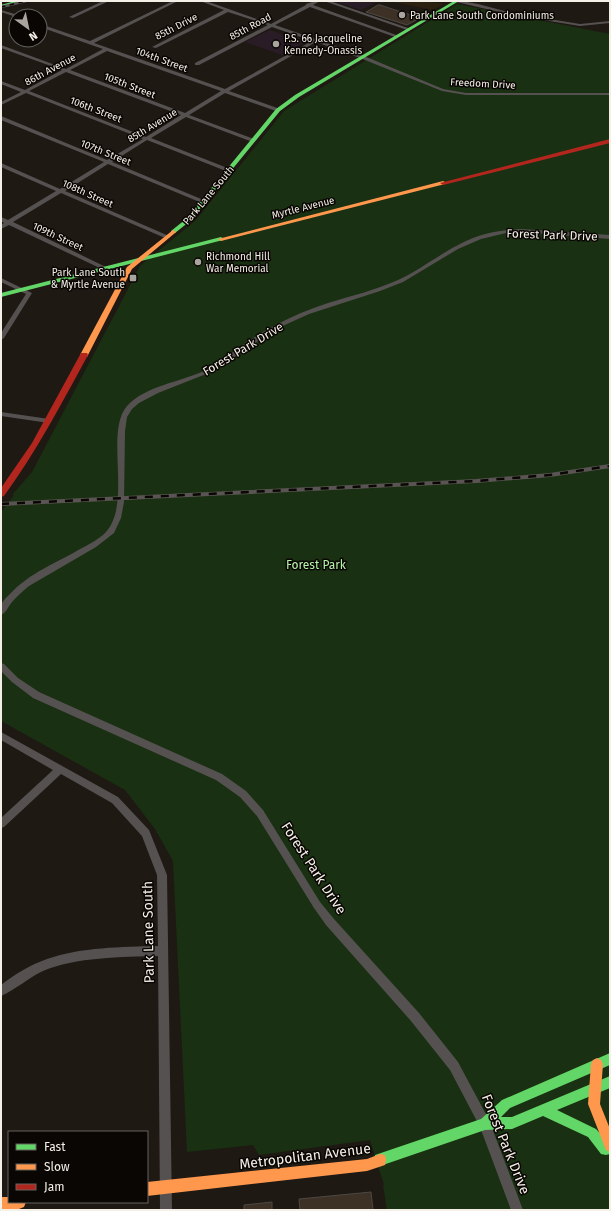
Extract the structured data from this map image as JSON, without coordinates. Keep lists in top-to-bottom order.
{
  "streets": {
    "main road": ["Park Lane South", "Myrtle Avenue", "Metropolitan Avenue"],
    "street": [
      "85th Drive",
      "85th Road",
      "104th Street",
      "86th Avenue",
      "Freedom Drive",
      "105th Street",
      "106th Street",
      "85th Avenue",
      "107th Street",
      "108th Street",
      "Forest Park Drive",
      "109th Street"
    ]
  },
  "crossings": [
    ["85th Drive", "Freedom Drive"],
    ["85th Road", "Freedom Drive"],
    ["104th Street", "86th Avenue"],
    ["104th Street", "85th Avenue"],
    ["104th Street", "Park Lane South"],
    ["86th Avenue", "105th Street"],
    ["86th Avenue", "106th Street"],
    ["Freedom Drive", "85th Avenue"],
    ["Freedom Drive", "Park Lane South"],
    ["105th Street", "85th Avenue"],
    ["105th Street", "Park Lane South"],
    ["106th Street", "85th Avenue"],
    ["106th Street", "Park Lane South"],
    ["85th Avenue", "107th Street"],
    ["85th Avenue", "108th Street"],
    ["85th Avenue", "109th Street"],
    ["107th Street", "Park Lane South"],
    ["108th Street", "Park Lane South"],
    ["Park Lane South", "Myrtle Avenue"],
    ["Park Lane South", "Metropolitan Avenue"],
    ["Myrtle Avenue", "109th Street"],
    ["Forest Park Drive", "Metropolitan Avenue"]
  ],
  "parks": ["Forest Park"],
  "places": {
    "other": ["Park Lane South Condominiums", "P.S. 66 Jacqueline Kennedy-Onassis", "Richmond Hill War Memorial"],
    "transit": ["Park Lane South & Myrtle Avenue"]
  },
  "legend": ["Fast", "Slow", "Jam"],
  "north": "bottom right"
}
